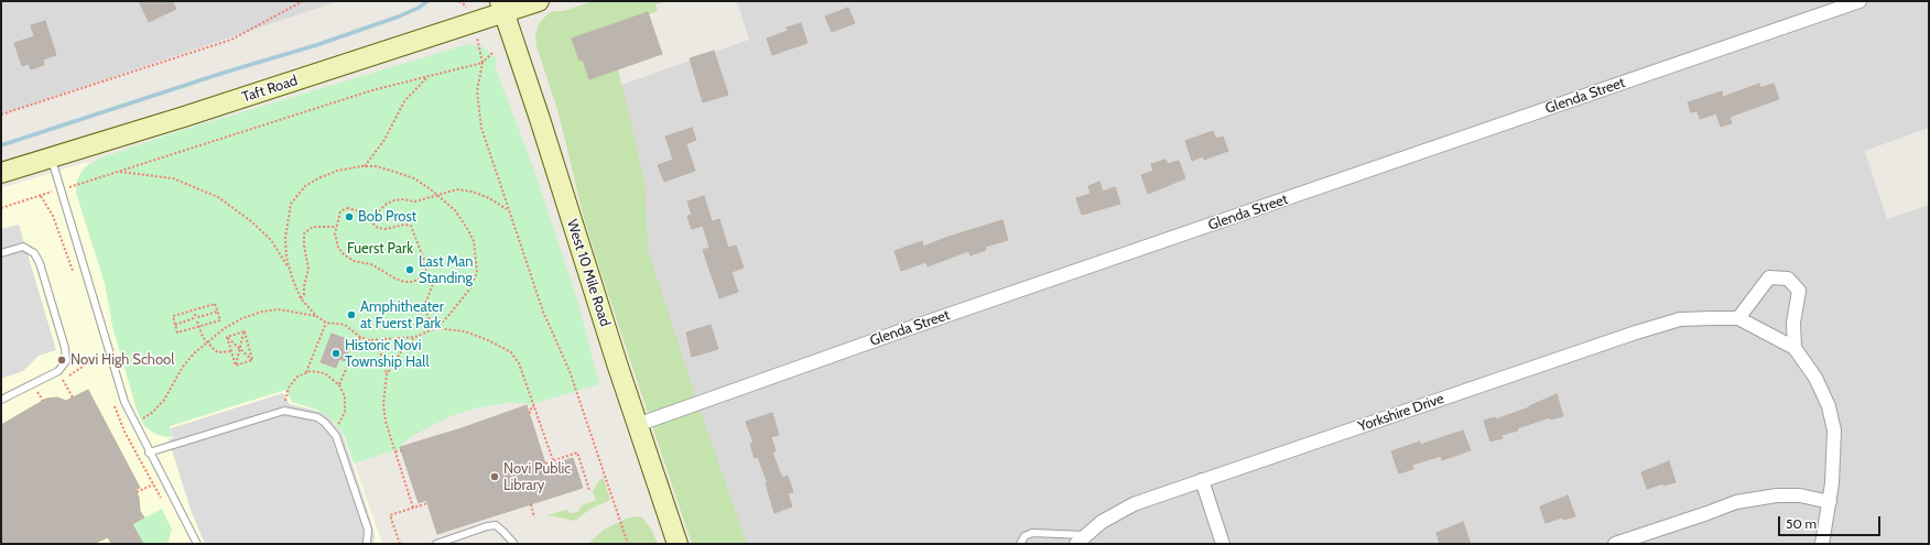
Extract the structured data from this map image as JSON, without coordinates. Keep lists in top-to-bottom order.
{
  "streets": {
    "street": [
      "Taft Road",
      "Glenda Street",
      "West 10 Mile Road",
      "Yorkshire Drive"
    ]
  },
  "crossings": [
    ["Taft Road", "West 10 Mile Road"],
    ["Glenda Street", "West 10 Mile Road"]
  ],
  "parks": ["Fuerst Park"],
  "places": [
    "Bob Prost",
    "Last Man Standing",
    "Amphitheater at Fuerst Park",
    "Historic Novi Township Hall",
    "Novi High School",
    "Novi Public Library"
  ],
  "scale_bar": "50 m"
}
